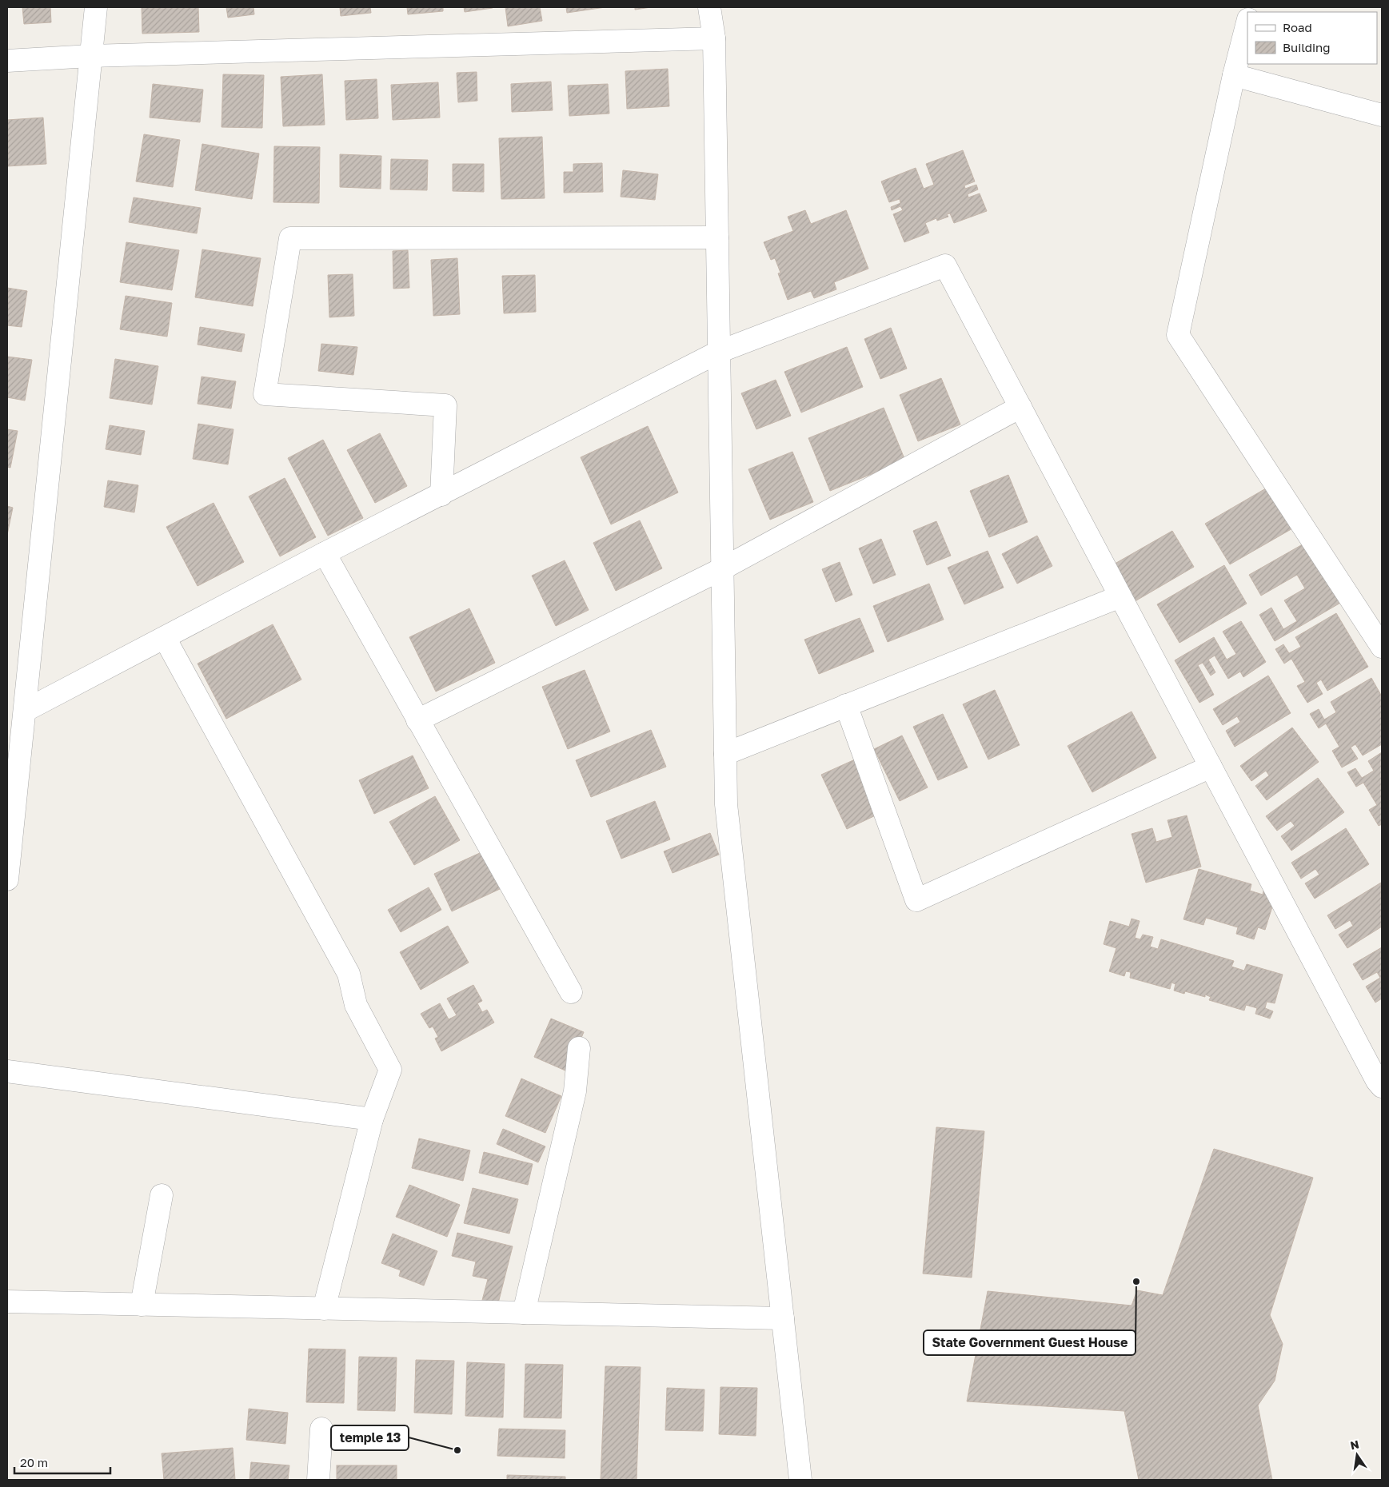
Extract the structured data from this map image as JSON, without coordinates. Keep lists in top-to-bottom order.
{
  "places": ["State Government Guest House", "temple 13"],
  "legend": ["Road", "Building"],
  "scale_bar": "20 m",
  "north": "top"
}
